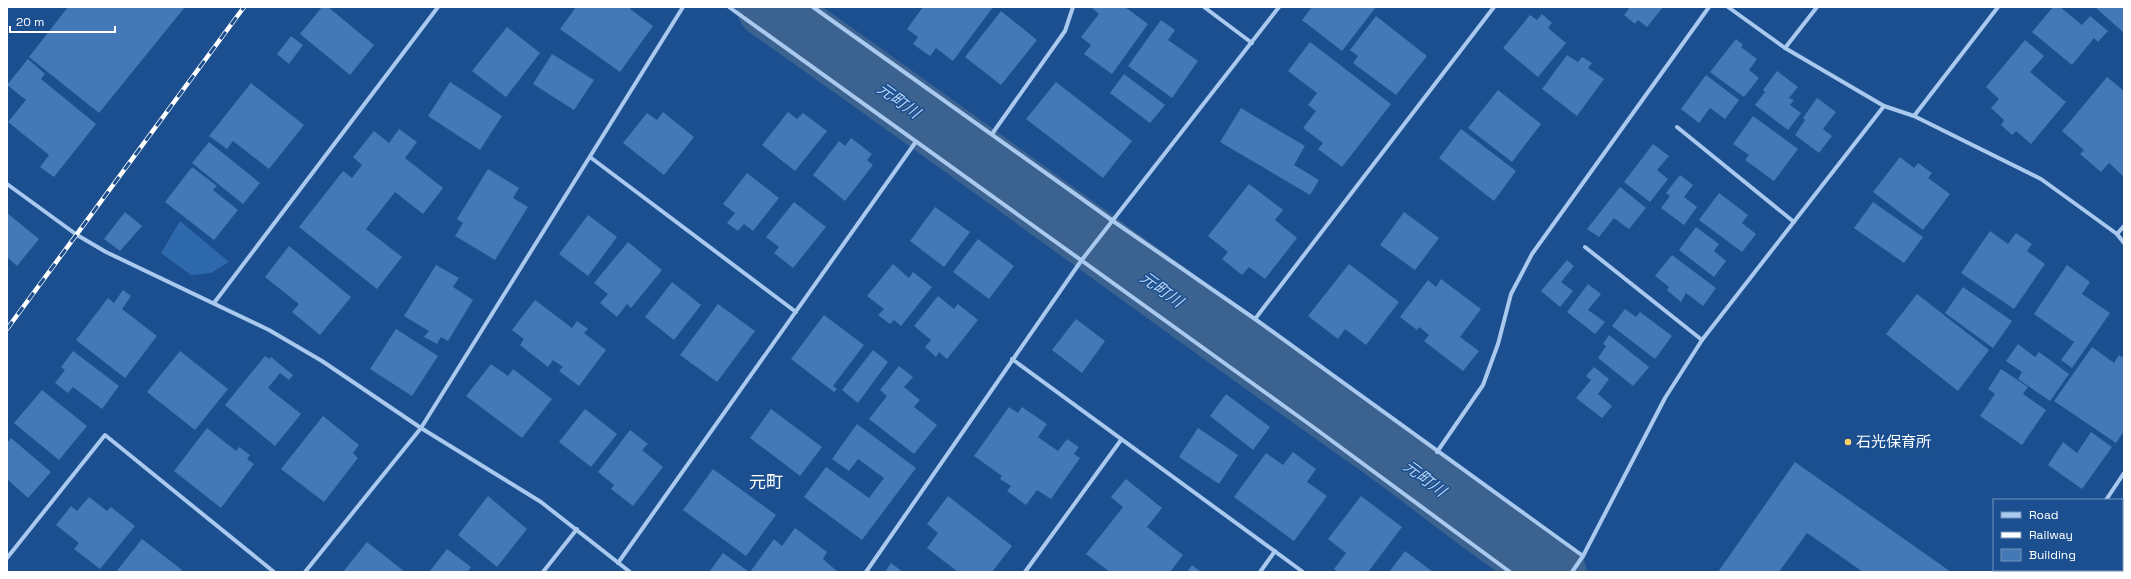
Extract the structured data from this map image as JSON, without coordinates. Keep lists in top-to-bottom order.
{
  "districts": ["元町"],
  "water": ["元町川"],
  "places": ["石光保育所"],
  "legend": ["Road", "Railway", "Building"],
  "scale_bar": "20 m"
}
